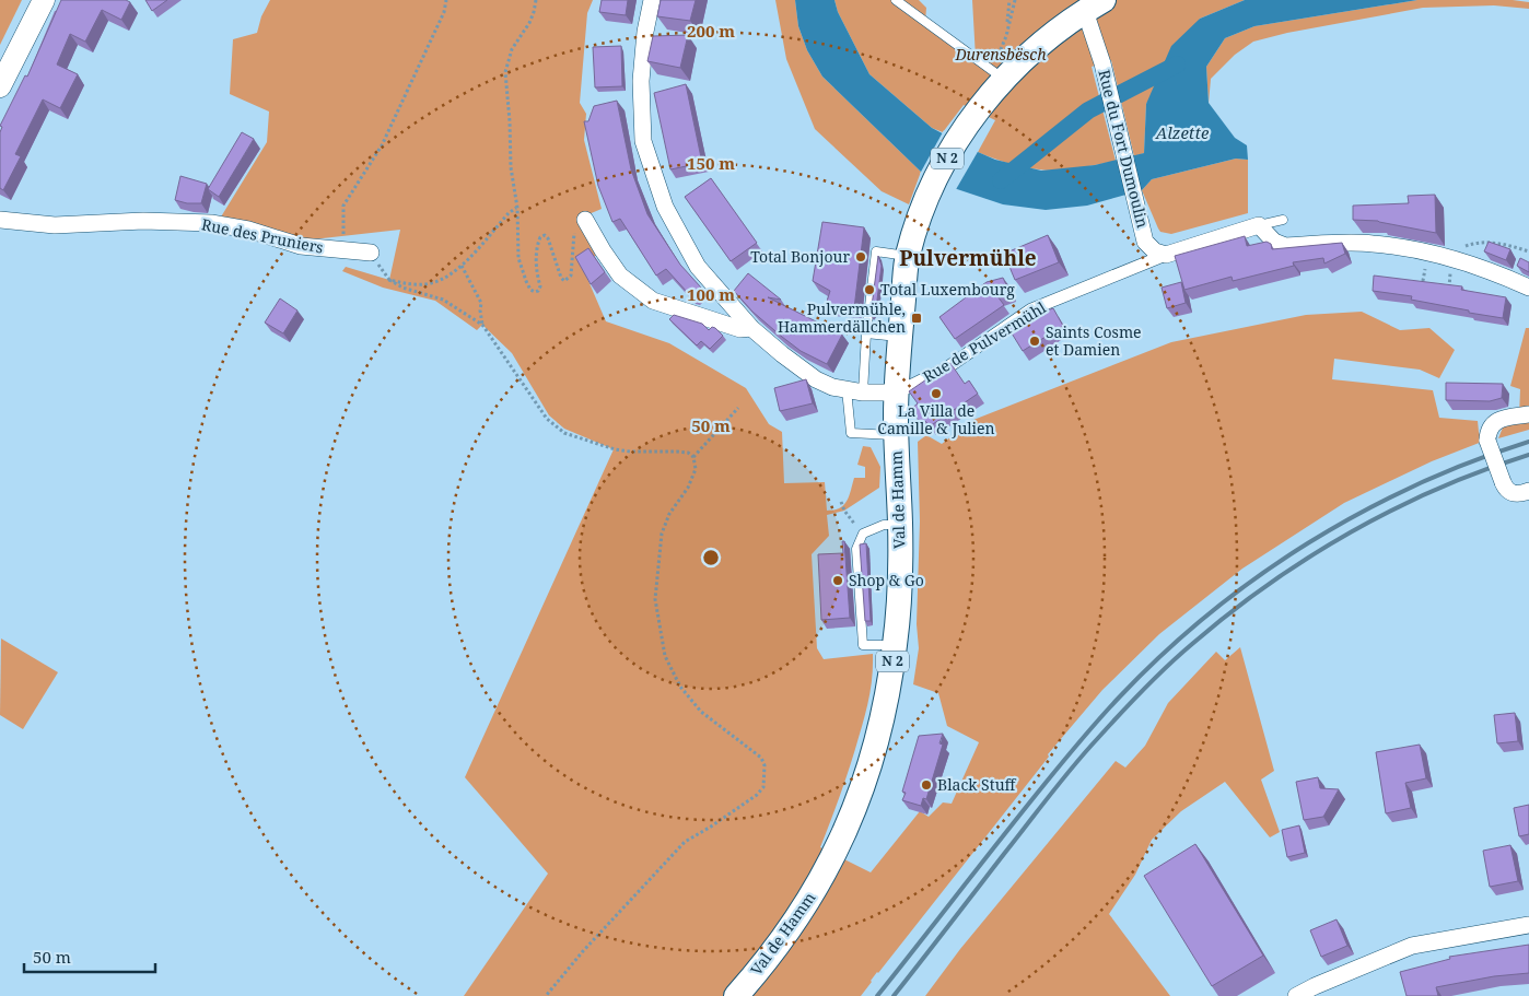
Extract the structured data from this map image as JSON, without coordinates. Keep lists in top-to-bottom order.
{
  "streets": {
    "main road": ["N 2", "Val de Hamm"],
    "street": ["Rue du Fort Dumoulin", "Rue des Pruniers", "Rue de Pulvermühl"]
  },
  "crossings": [
    ["Rue du Fort Dumoulin", "N 2"],
    ["Rue du Fort Dumoulin", "Rue de Pulvermühl"],
    ["N 2", "Val de Hamm"],
    ["Rue de Pulvermühl", "Val de Hamm"]
  ],
  "districts": ["Pulvermühle"],
  "water": ["Alzette"],
  "parks": ["Durensbësch"],
  "places": {
    "other": [
      "Total Bonjour",
      "Total Luxembourg",
      "Saints Cosme et Damien",
      "La Villa de Camille & Julien",
      "Shop & Go",
      "Black Stuff"
    ],
    "transit": ["Pulvermühle, Hammerdällchen"]
  },
  "scale_bar": "50 m",
  "rings": [
    "200 m",
    "150 m",
    "100 m",
    "50 m"
  ]
}
